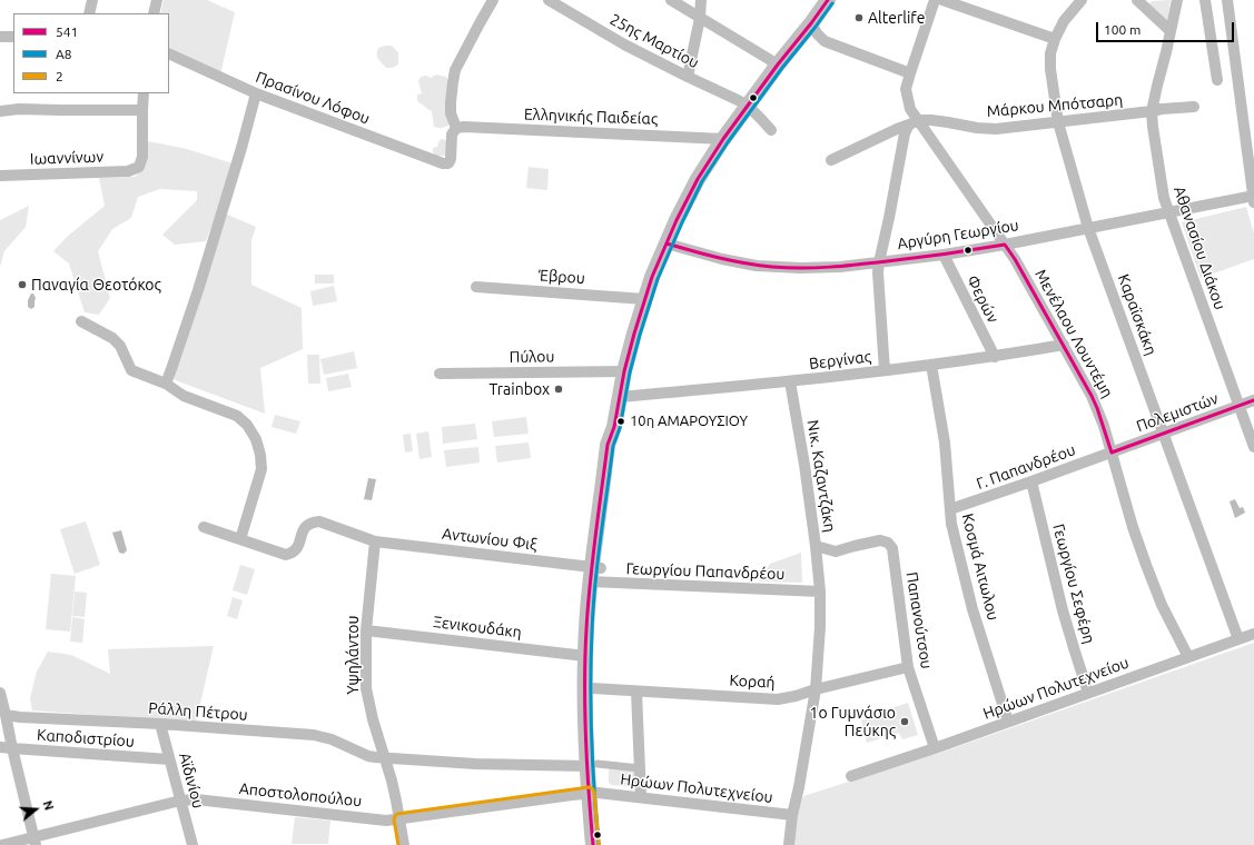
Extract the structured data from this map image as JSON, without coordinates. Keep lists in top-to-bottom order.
{
  "streets": {
    "street": [
      "25ης Μαρτίου",
      "Πρασίνου Λόφου",
      "Μάρκου Μπότσαρη",
      "Ελληνικής Παιδείας",
      "Ιωαννίνων",
      "Αργύρη Γεωργίου",
      "Αθανασίου Διάκου",
      "Έβρου",
      "Φερών",
      "Καραϊσκάκη",
      "Μενέλαου Λουντέμη",
      "Πύλου",
      "Βεργίνας",
      "Πολεμιστών",
      "Γ. Παπανδρέου",
      "Νικ. Καζαντζάκη",
      "Αντωνίου Φιξ",
      "Κοσμά Αιτωλου",
      "Γεωργίου Παπανδρέου",
      "Γεωργίου Σεφέρη",
      "Παπανούτσου",
      "Ξενικουδάκη",
      "Υψηλάντου",
      "Κοραή",
      "Ηρώων Πολυτεχνείου",
      "Ράλλη Πέτρου",
      "Καποδιστρίου",
      "Αϊδινίου",
      "Αποστολοπούλου"
    ]
  },
  "crossings": [
    ["Πρασίνου Λόφου", "Ελληνικής Παιδείας"],
    ["Μάρκου Μπότσαρη", "Αθανασίου Διάκου"],
    ["Μάρκου Μπότσαρη", "Καραϊσκάκη"],
    ["Μάρκου Μπότσαρη", "Μενέλαου Λουντέμη"],
    ["Αργύρη Γεωργίου", "Αθανασίου Διάκου"],
    ["Αργύρη Γεωργίου", "Φερών"],
    ["Αργύρη Γεωργίου", "Καραϊσκάκη"],
    ["Αργύρη Γεωργίου", "Μενέλαου Λουντέμη"],
    ["Αθανασίου Διάκου", "Πολεμιστών"],
    ["Φερών", "Βεργίνας"],
    ["Καραϊσκάκη", "Πολεμιστών"],
    ["Καραϊσκάκη", "Ηρώων Πολυτεχνείου"],
    ["Μενέλαου Λουντέμη", "Βεργίνας"],
    ["Μενέλαου Λουντέμη", "Πολεμιστών"],
    ["Μενέλαου Λουντέμη", "Γ. Παπανδρέου"],
    ["Μενέλαου Λουντέμη", "Ηρώων Πολυτεχνείου"],
    ["Βεργίνας", "Νικ. Καζαντζάκη"],
    ["Βεργίνας", "Κοσμά Αιτωλου"],
    ["Πολεμιστών", "Γ. Παπανδρέου"],
    ["Γ. Παπανδρέου", "Κοσμά Αιτωλου"],
    ["Γ. Παπανδρέου", "Γεωργίου Σεφέρη"],
    ["Νικ. Καζαντζάκη", "Παπανούτσου"],
    ["Αντωνίου Φιξ", "Γεωργίου Παπανδρέου"],
    ["Αντωνίου Φιξ", "Υψηλάντου"],
    ["Κοσμά Αιτωλου", "Ηρώων Πολυτεχνείου"],
    ["Γεωργίου Σεφέρη", "Ηρώων Πολυτεχνείου"],
    ["Παπανούτσου", "Κοραή"],
    ["Παπανούτσου", "Ηρώων Πολυτεχνείου"],
    ["Ξενικουδάκη", "Υψηλάντου"],
    ["Υψηλάντου", "Ράλλη Πέτρου"],
    ["Υψηλάντου", "Αποστολοπούλου"],
    ["Ηρώων Πολυτεχνείου", "Αποστολοπούλου"],
    ["Ράλλη Πέτρου", "Αϊδινίου"],
    ["Καποδιστρίου", "Αϊδινίου"],
    ["Αϊδινίου", "Αποστολοπούλου"]
  ],
  "places": [
    "Alterlife",
    "Παναγία Θεοτόκος",
    "Trainbox",
    "10η ΑΜΑΡΟΥΣΙΟΥ",
    "1ο Γυμνάσιο Πεύκης"
  ],
  "lines": ["transit line 541", "transit line A8", "transit line 2"],
  "legend": ["541", "A8", "2"],
  "scale_bar": "100 m",
  "north": "right"
}
